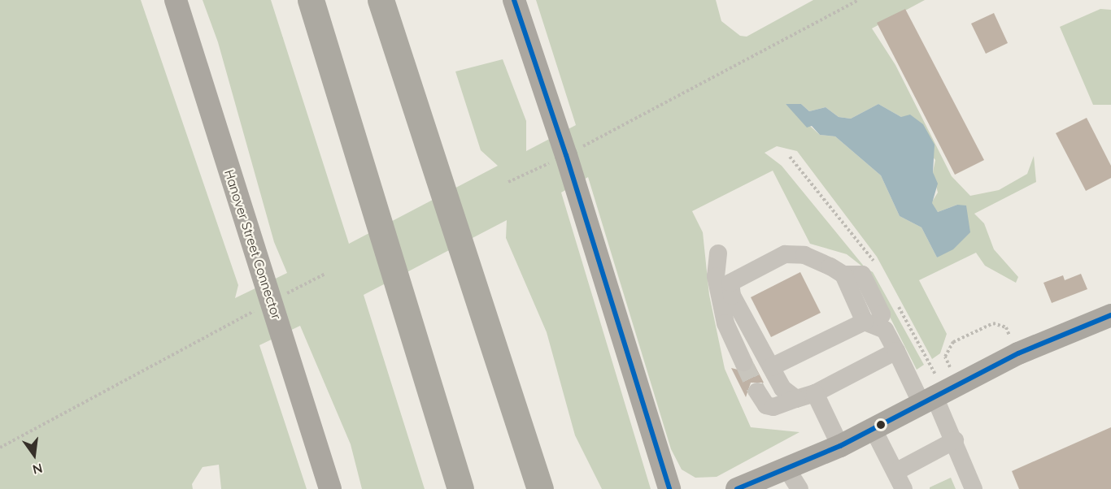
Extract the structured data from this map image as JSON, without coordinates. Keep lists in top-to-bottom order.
{
  "streets": {
    "main road": ["Hanover Street Connector"]
  },
  "north": "bottom"
}
